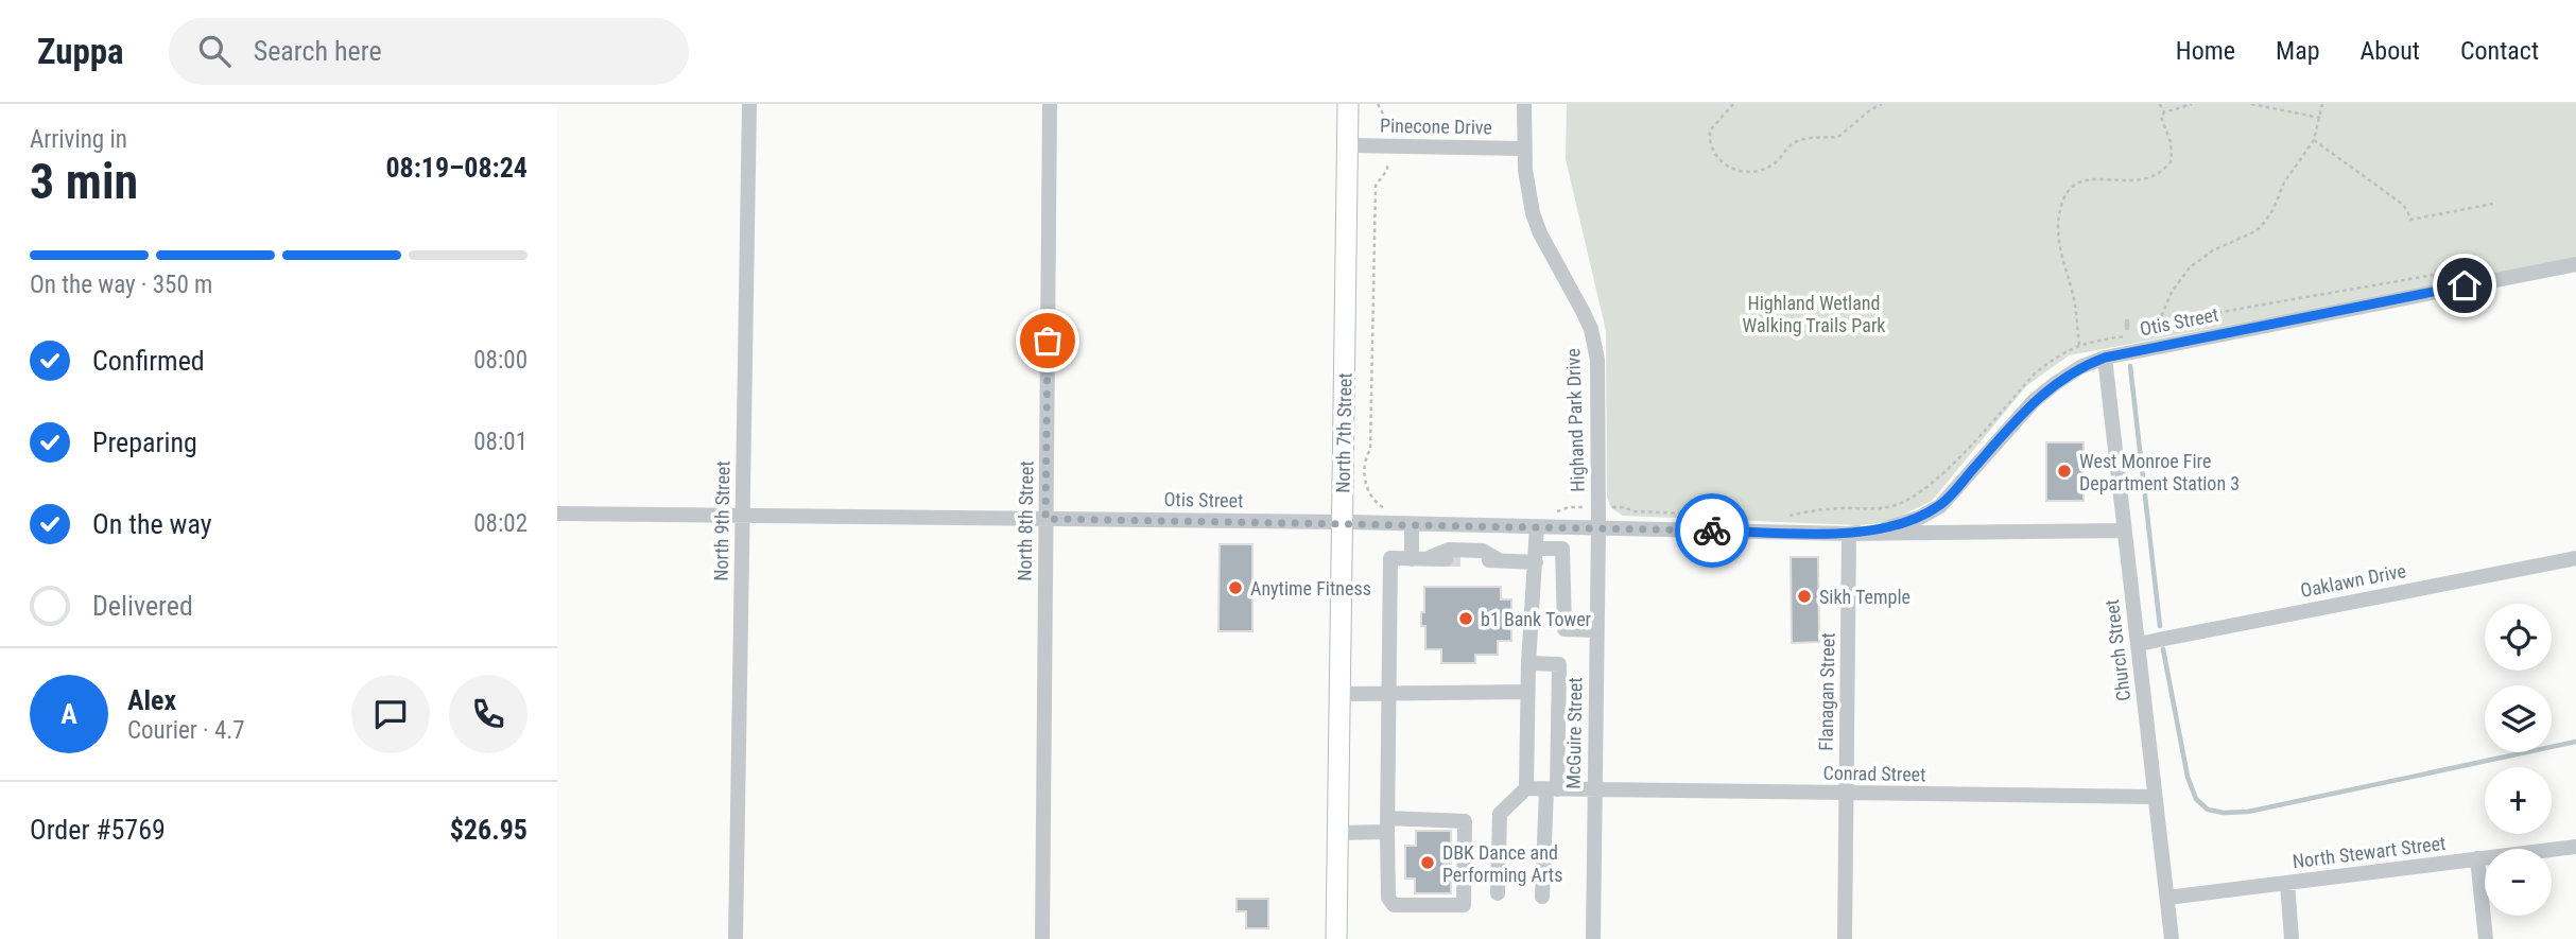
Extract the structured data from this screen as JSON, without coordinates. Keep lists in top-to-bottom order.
{
  "streets": {
    "main road": ["North 7th Street"],
    "street": [
      "Pinecone Drive",
      "Otis Street",
      "Highand Park Drive",
      "North 9th Street",
      "North 8th Street",
      "Oaklawn Drive",
      "Church Street",
      "Flanagan Street",
      "McGuire Street",
      "Conrad Street",
      "North Stewart Street"
    ]
  },
  "crossings": [
    ["Pinecone Drive", "Highand Park Drive"],
    ["Pinecone Drive", "North 7th Street"],
    ["Otis Street", "Highand Park Drive"],
    ["Otis Street", "North 7th Street"],
    ["Otis Street", "North 9th Street"],
    ["Otis Street", "North 8th Street"],
    ["Otis Street", "Church Street"],
    ["Otis Street", "Flanagan Street"],
    ["Otis Street", "McGuire Street"],
    ["Highand Park Drive", "McGuire Street"],
    ["Oaklawn Drive", "Church Street"],
    ["Church Street", "Conrad Street"],
    ["Church Street", "North Stewart Street"],
    ["Flanagan Street", "Conrad Street"],
    ["McGuire Street", "Conrad Street"]
  ],
  "parks": ["Highland Wetland Walking Trails Park"],
  "places": [
    "West Monroe Fire Department Station 3",
    "Anytime Fitness",
    "Sikh Temple",
    "b1 Bank Tower",
    "DBK Dance and Performing Arts"
  ],
  "page": {
    "header": "Zuppa",
    "search": "Search here",
    "nav": [
      "Home",
      "Map",
      "About",
      "Contact"
    ],
    "heading": ["3 min", "Arriving in", "08:19–08:24"],
    "panel": [
      "Alex",
      "Courier · 4.7",
      "Order #5769",
      "$26.95"
    ],
    "bar": "On the way · 350 m",
    "list": [
      ["Confirmed", "08:00"],
      ["Preparing", "08:01"],
      ["On the way", "08:02"],
      "Delivered"
    ],
    "map_buttons": ["+", "−"],
    "round": "A"
  }
}
